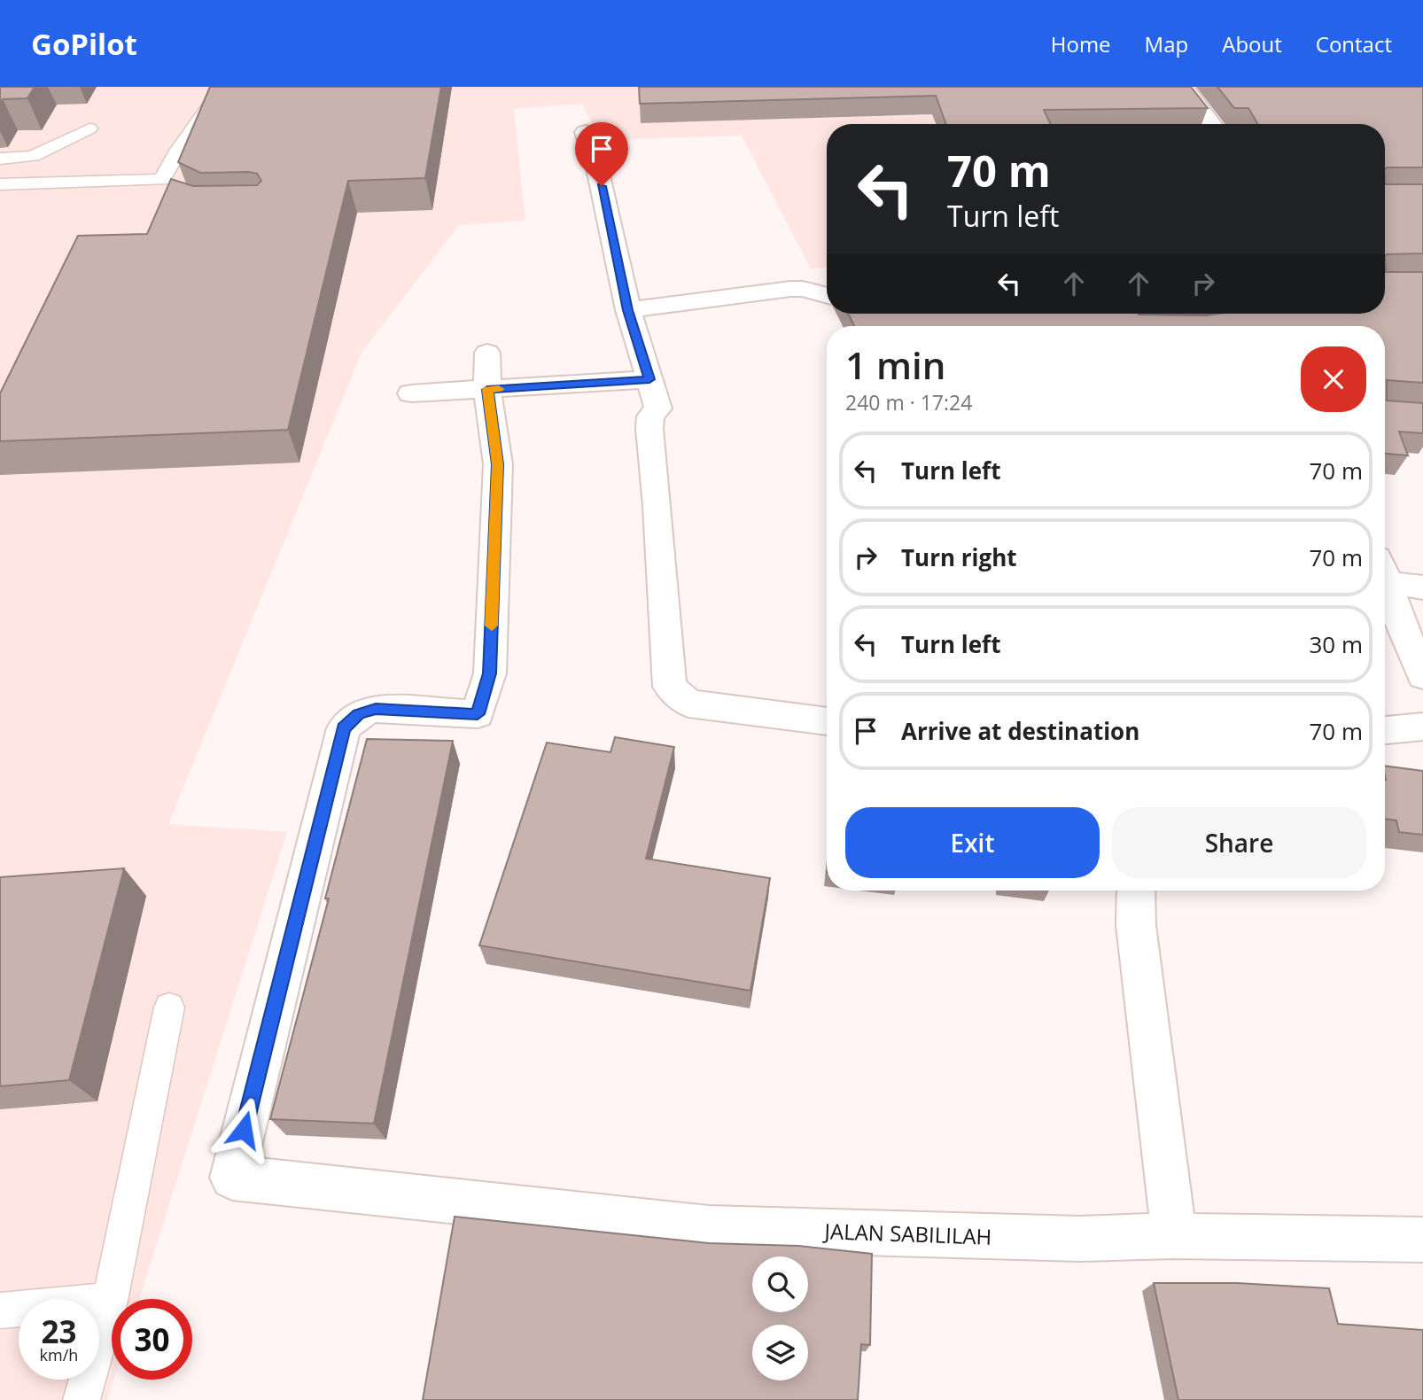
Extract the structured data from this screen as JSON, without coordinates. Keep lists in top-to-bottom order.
{
  "streets": {
    "street": ["JALAN SABILILAH"]
  },
  "page": {
    "header": "GoPilot",
    "nav": [
      "Home",
      "Map",
      "About",
      "Contact"
    ],
    "turn": ["70 m", "Turn left"],
    "heading": ["1 min", "240 m · 17:24"],
    "list": [
      {
        "name": "Turn left",
        "value": "70 m"
      },
      {
        "name": "Turn right",
        "value": "70 m"
      },
      {
        "name": "Turn left",
        "value": "30 m"
      },
      {
        "name": "Arrive at destination",
        "value": "70 m"
      }
    ],
    "buttons": ["Exit", "Share"],
    "speed": "23 km/h",
    "limit": "30"
  }
}
